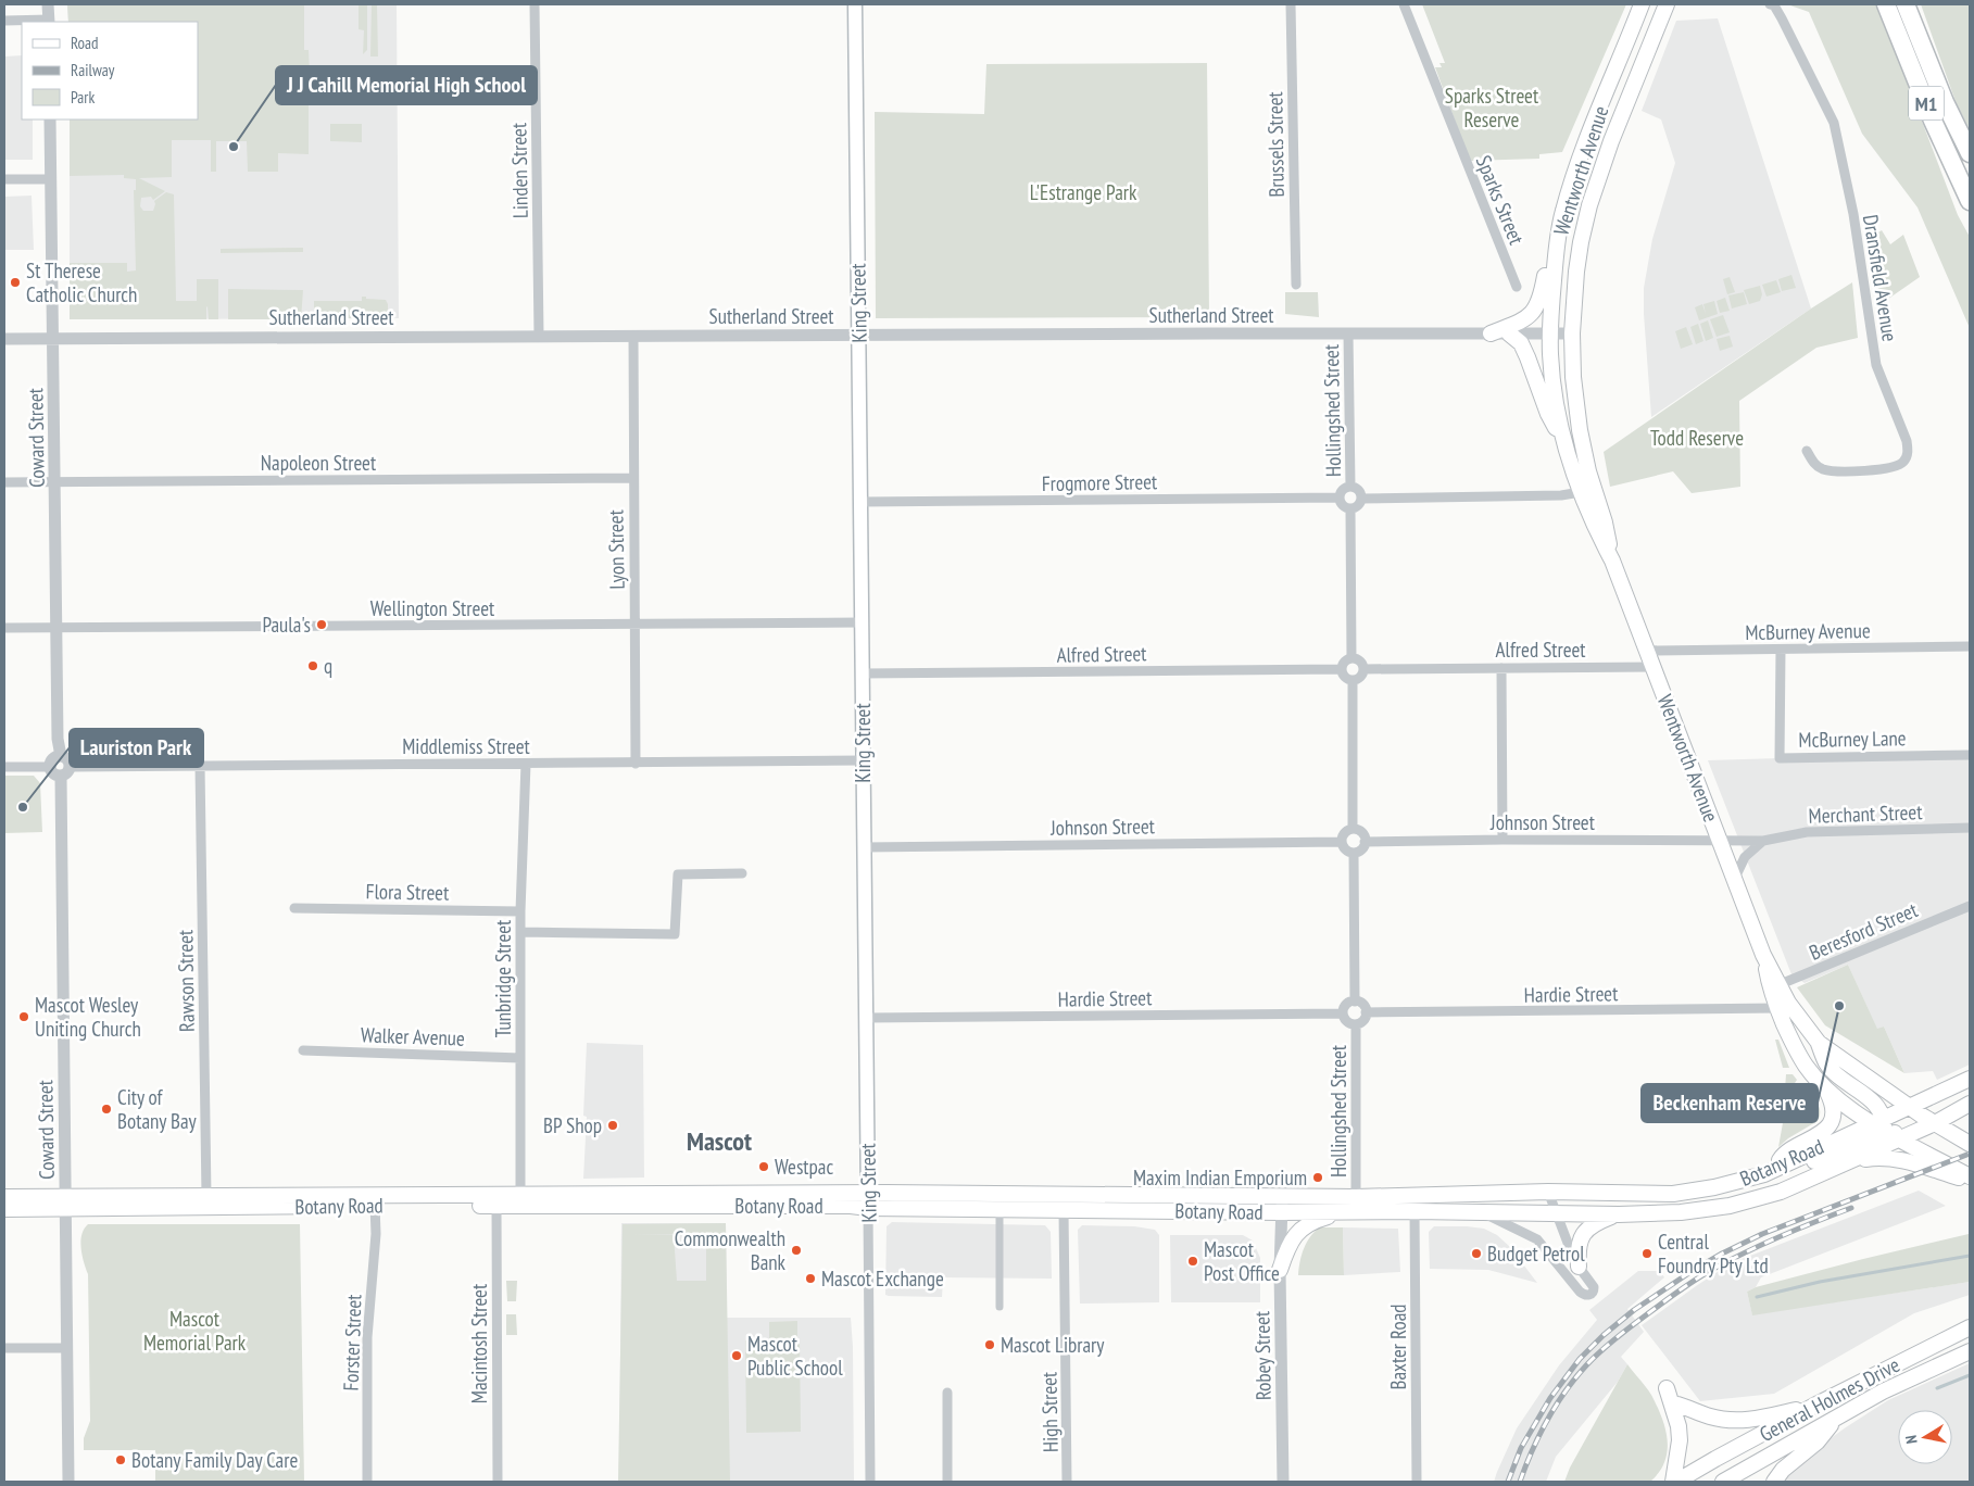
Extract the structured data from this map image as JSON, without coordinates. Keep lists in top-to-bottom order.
{
  "streets": {
    "highway": ["M1"],
    "main road": [
      "Wentworth Avenue",
      "King Street",
      "Botany Road",
      "General Holmes Drive"
    ],
    "street": [
      "Brussels Street",
      "Linden Street",
      "Sparks Street",
      "Dransfield Avenue",
      "Sutherland Street",
      "Hollingshed Street",
      "Coward Street",
      "Napoleon Street",
      "Frogmore Street",
      "Lyon Street",
      "Wellington Street",
      "McBurney Avenue",
      "Alfred Street",
      "McBurney Lane",
      "Middlemiss Street",
      "Merchant Street",
      "Johnson Street",
      "Flora Street",
      "Beresford Street",
      "Tunbridge Street",
      "Rawson Street",
      "Hardie Street",
      "Walker Avenue",
      "Forster Street",
      "Macintosh Street",
      "Baxter Road",
      "Robey Street",
      "High Street"
    ]
  },
  "crossings": [
    ["Linden Street", "Sutherland Street"],
    ["Wentworth Avenue", "Sutherland Street"],
    ["Wentworth Avenue", "McBurney Avenue"],
    ["Wentworth Avenue", "Alfred Street"],
    ["Wentworth Avenue", "Merchant Street"],
    ["Wentworth Avenue", "Johnson Street"],
    ["Wentworth Avenue", "Beresford Street"],
    ["Wentworth Avenue", "Hardie Street"],
    ["Wentworth Avenue", "Botany Road"],
    ["King Street", "Sutherland Street"],
    ["King Street", "Frogmore Street"],
    ["King Street", "Wellington Street"],
    ["King Street", "Alfred Street"],
    ["King Street", "Middlemiss Street"],
    ["King Street", "Johnson Street"],
    ["King Street", "Hardie Street"],
    ["King Street", "Botany Road"],
    ["Sutherland Street", "Hollingshed Street"],
    ["Sutherland Street", "Coward Street"],
    ["Sutherland Street", "Lyon Street"],
    ["Hollingshed Street", "Frogmore Street"],
    ["Hollingshed Street", "Hardie Street"],
    ["Hollingshed Street", "Botany Road"],
    ["Coward Street", "Napoleon Street"],
    ["Coward Street", "Wellington Street"],
    ["Coward Street", "Middlemiss Street"],
    ["Coward Street", "Botany Road"],
    ["Napoleon Street", "Lyon Street"],
    ["Lyon Street", "Wellington Street"],
    ["Lyon Street", "Middlemiss Street"],
    ["McBurney Avenue", "McBurney Lane"],
    ["Middlemiss Street", "Tunbridge Street"],
    ["Middlemiss Street", "Rawson Street"],
    ["Merchant Street", "Johnson Street"],
    ["Flora Street", "Tunbridge Street"],
    ["Tunbridge Street", "Walker Avenue"],
    ["Tunbridge Street", "Botany Road"],
    ["Rawson Street", "Botany Road"],
    ["Botany Road", "Forster Street"],
    ["Botany Road", "Macintosh Street"],
    ["Botany Road", "Baxter Road"],
    ["Botany Road", "Robey Street"],
    ["Botany Road", "High Street"]
  ],
  "districts": ["Mascot"],
  "parks": [
    "Sparks Street Reserve",
    "L'Estrange Park",
    "Todd Reserve",
    "Mascot Memorial Park"
  ],
  "places": [
    "J J Cahill Memorial High School",
    "St Therese Catholic Church",
    "Paula's",
    "q",
    "Lauriston Park",
    "Beckenham Reserve",
    "Mascot Wesley Uniting Church",
    "City of Botany Bay",
    "BP Shop",
    "Westpac",
    "Maxim Indian Emporium",
    "Commonwealth Bank",
    "Budget Petrol",
    "Central Foundry Pty Ltd",
    "Mascot Post Office",
    "Mascot Exchange",
    "Mascot Library",
    "Mascot Public School",
    "Botany Family Day Care"
  ],
  "legend": ["Road", "Railway", "Park"],
  "north": "left"
}
